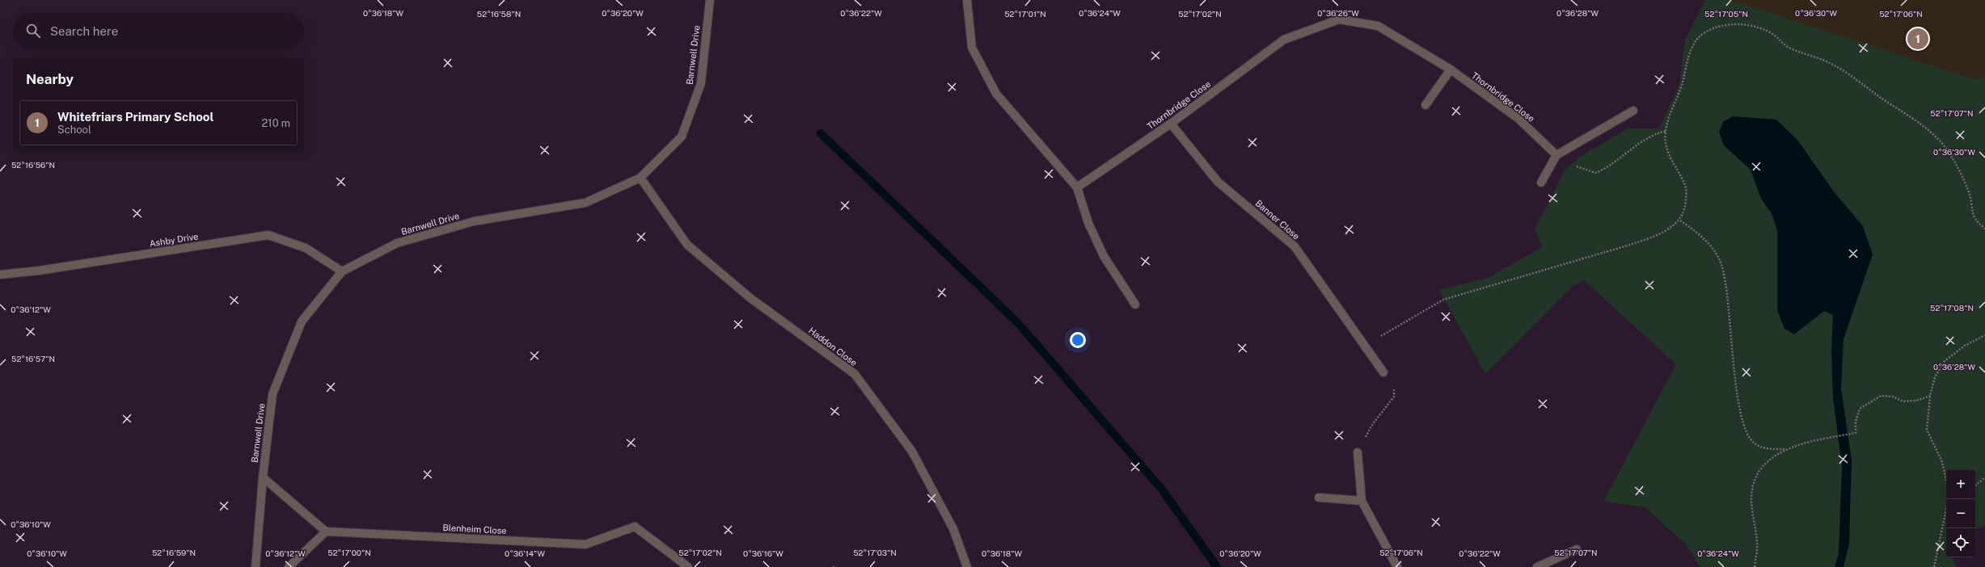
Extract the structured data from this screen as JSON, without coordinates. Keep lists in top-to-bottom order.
{
  "streets": {
    "street": [
      "Barnwell Drive",
      "Thornbridge Close",
      "Banner Close",
      "Ashby Drive",
      "Haddon Close",
      "Blenheim Close"
    ]
  },
  "crossings": [
    ["Barnwell Drive", "Ashby Drive"],
    ["Barnwell Drive", "Haddon Close"],
    ["Thornbridge Close", "Banner Close"]
  ],
  "page": {
    "search": "Search here",
    "pins": "1",
    "heading": "Nearby",
    "list": [
      {
        "mark": "1",
        "name": "Whitefriars Primary School",
        "note": "School",
        "value": "210 m"
      }
    ],
    "map_buttons": ["+", "−"]
  },
  "coordinates": [
    "0°36'18\"W",
    "0°36'20\"W",
    "0°36'24\"W",
    "0°36'26\"W",
    "0°36'22\"W",
    "0°36'28\"W",
    "0°36'30\"W",
    "52°16'58\"N",
    "52°17'01\"N",
    "52°17'02\"N",
    "52°17'05\"N",
    "52°17'06\"N",
    "52°17'07\"N",
    "52°16'56\"N",
    "52°17'08\"N",
    "0°36'12\"W",
    "52°16'57\"N",
    "0°36'10\"W",
    "52°16'59\"N",
    "52°17'00\"N",
    "52°17'03\"N",
    "0°36'14\"W",
    "0°36'16\"W"
  ]
}
